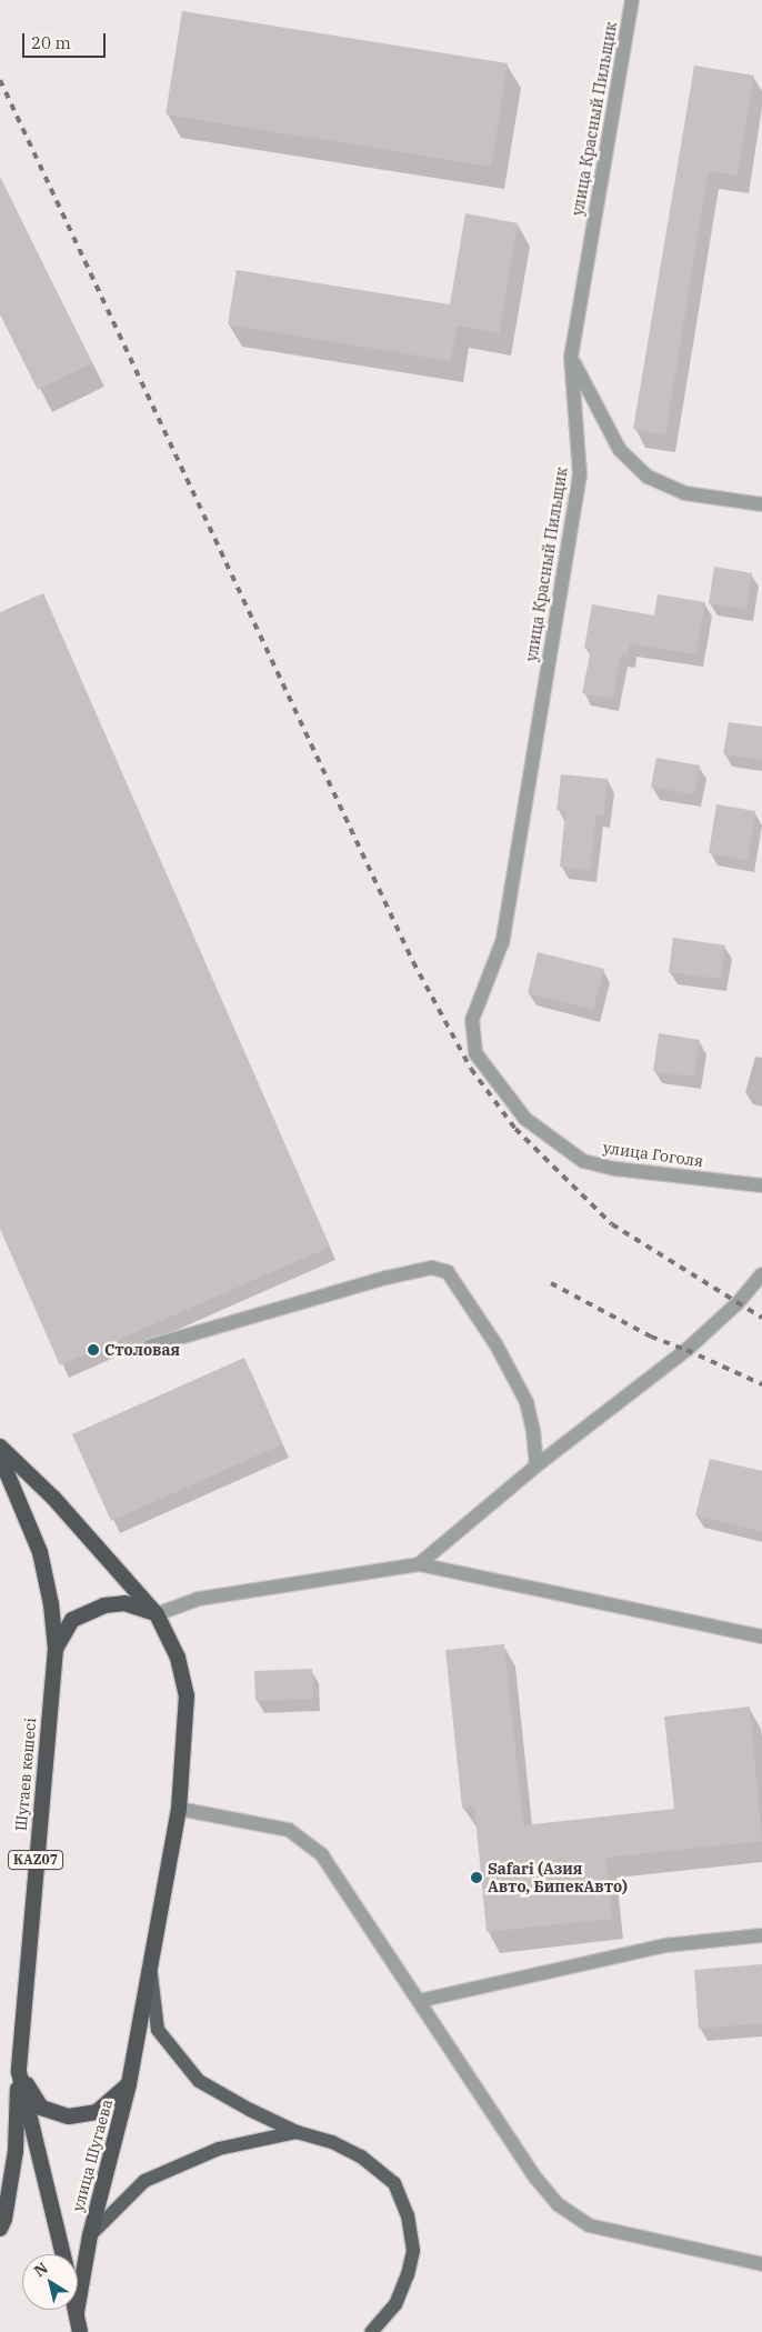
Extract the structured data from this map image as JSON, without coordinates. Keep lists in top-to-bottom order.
{
  "streets": {
    "highway": ["Шугаев көшесі", "KAZ07", "улица Шугаева"],
    "street": ["улица Красный Пильщик", "улица Гоголя"]
  },
  "crossings": [
    ["улица Красный Пильщик", "улица Гоголя"],
    ["Шугаев көшесі", "KAZ07"],
    ["Шугаев көшесі", "улица Шугаева"]
  ],
  "places": ["Столовая", "Safari (Азия Авто, БипекАвто)"],
  "scale_bar": "20 m",
  "north": "top left"
}
